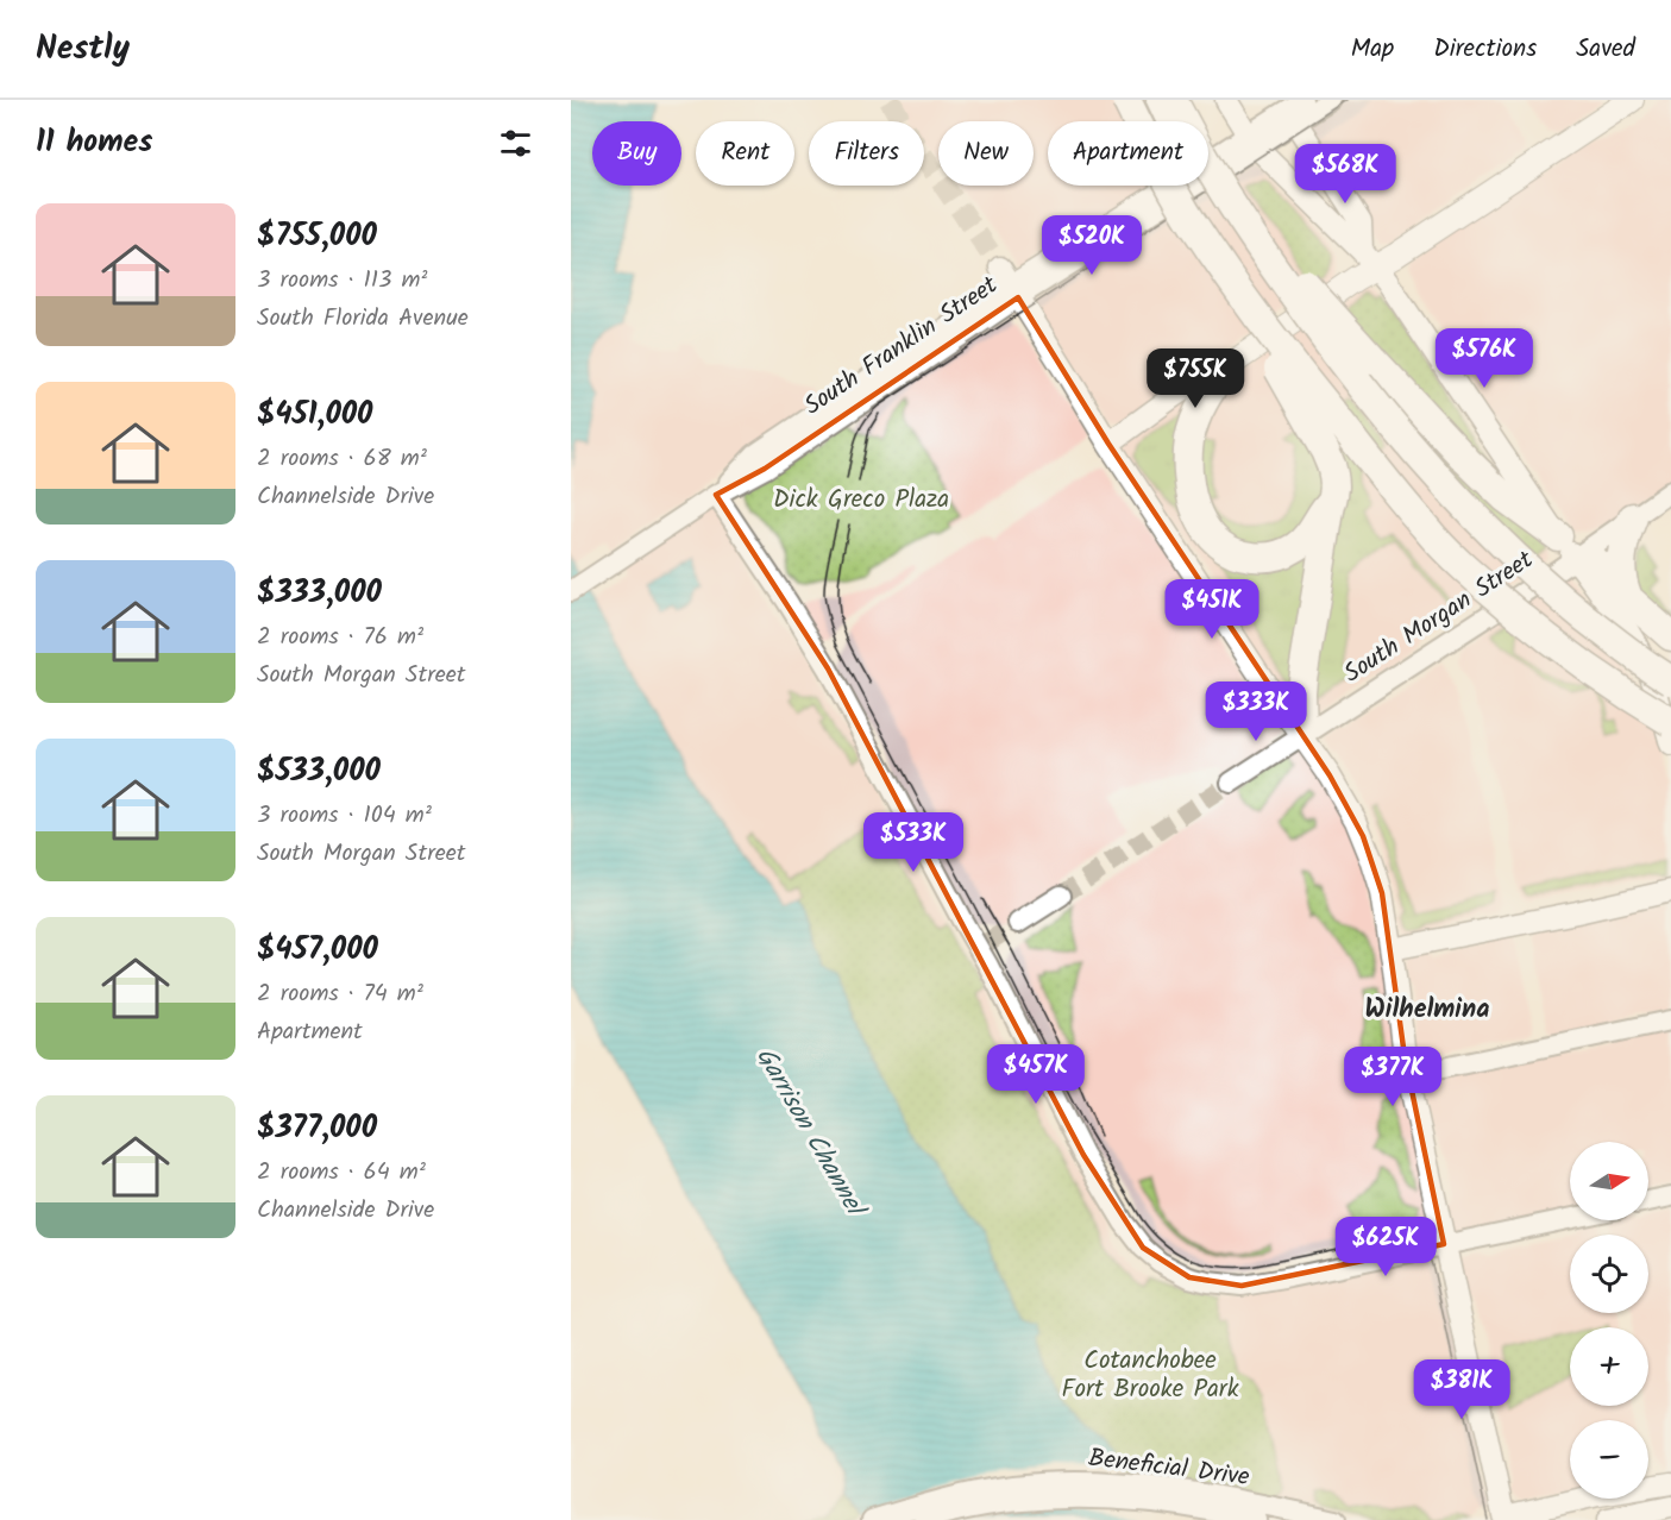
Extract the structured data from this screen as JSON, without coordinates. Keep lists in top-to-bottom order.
{
  "streets": {
    "main road": ["South Franklin Street"],
    "street": ["South Morgan Street", "Beneficial Drive"]
  },
  "districts": ["Wilhelmina"],
  "water": ["Garrison Channel"],
  "parks": ["Dick Greco Plaza", "Cotanchobee Fort Brooke Park"],
  "north": "right",
  "page": {
    "header": "Nestly",
    "nav": ["Map", "Directions", "Saved"],
    "heading": "11 homes",
    "chip": [
      "Buy",
      "Rent",
      "Filters",
      "New",
      "Apartment"
    ],
    "price": [
      "$568K",
      "$520K",
      "$576K",
      "$755K",
      "$451K",
      "$333K",
      "$533K",
      "$457K",
      "$377K",
      "$625K",
      "$381K"
    ],
    "list": [
      {
        "name": "$755,000",
        "note": "3 rooms · 113 m² · South Florida Avenue"
      },
      {
        "name": "$451,000",
        "note": "2 rooms · 68 m² · Channelside Drive"
      },
      {
        "name": "$333,000",
        "note": "2 rooms · 76 m² · South Morgan Street"
      },
      {
        "name": "$533,000",
        "note": "3 rooms · 104 m² · South Morgan Street"
      },
      {
        "name": "$457,000",
        "note": "2 rooms · 74 m² · Apartment"
      },
      {
        "name": "$377,000",
        "note": "2 rooms · 64 m² · Channelside Drive"
      }
    ],
    "map_buttons": ["+", "−"]
  }
}
